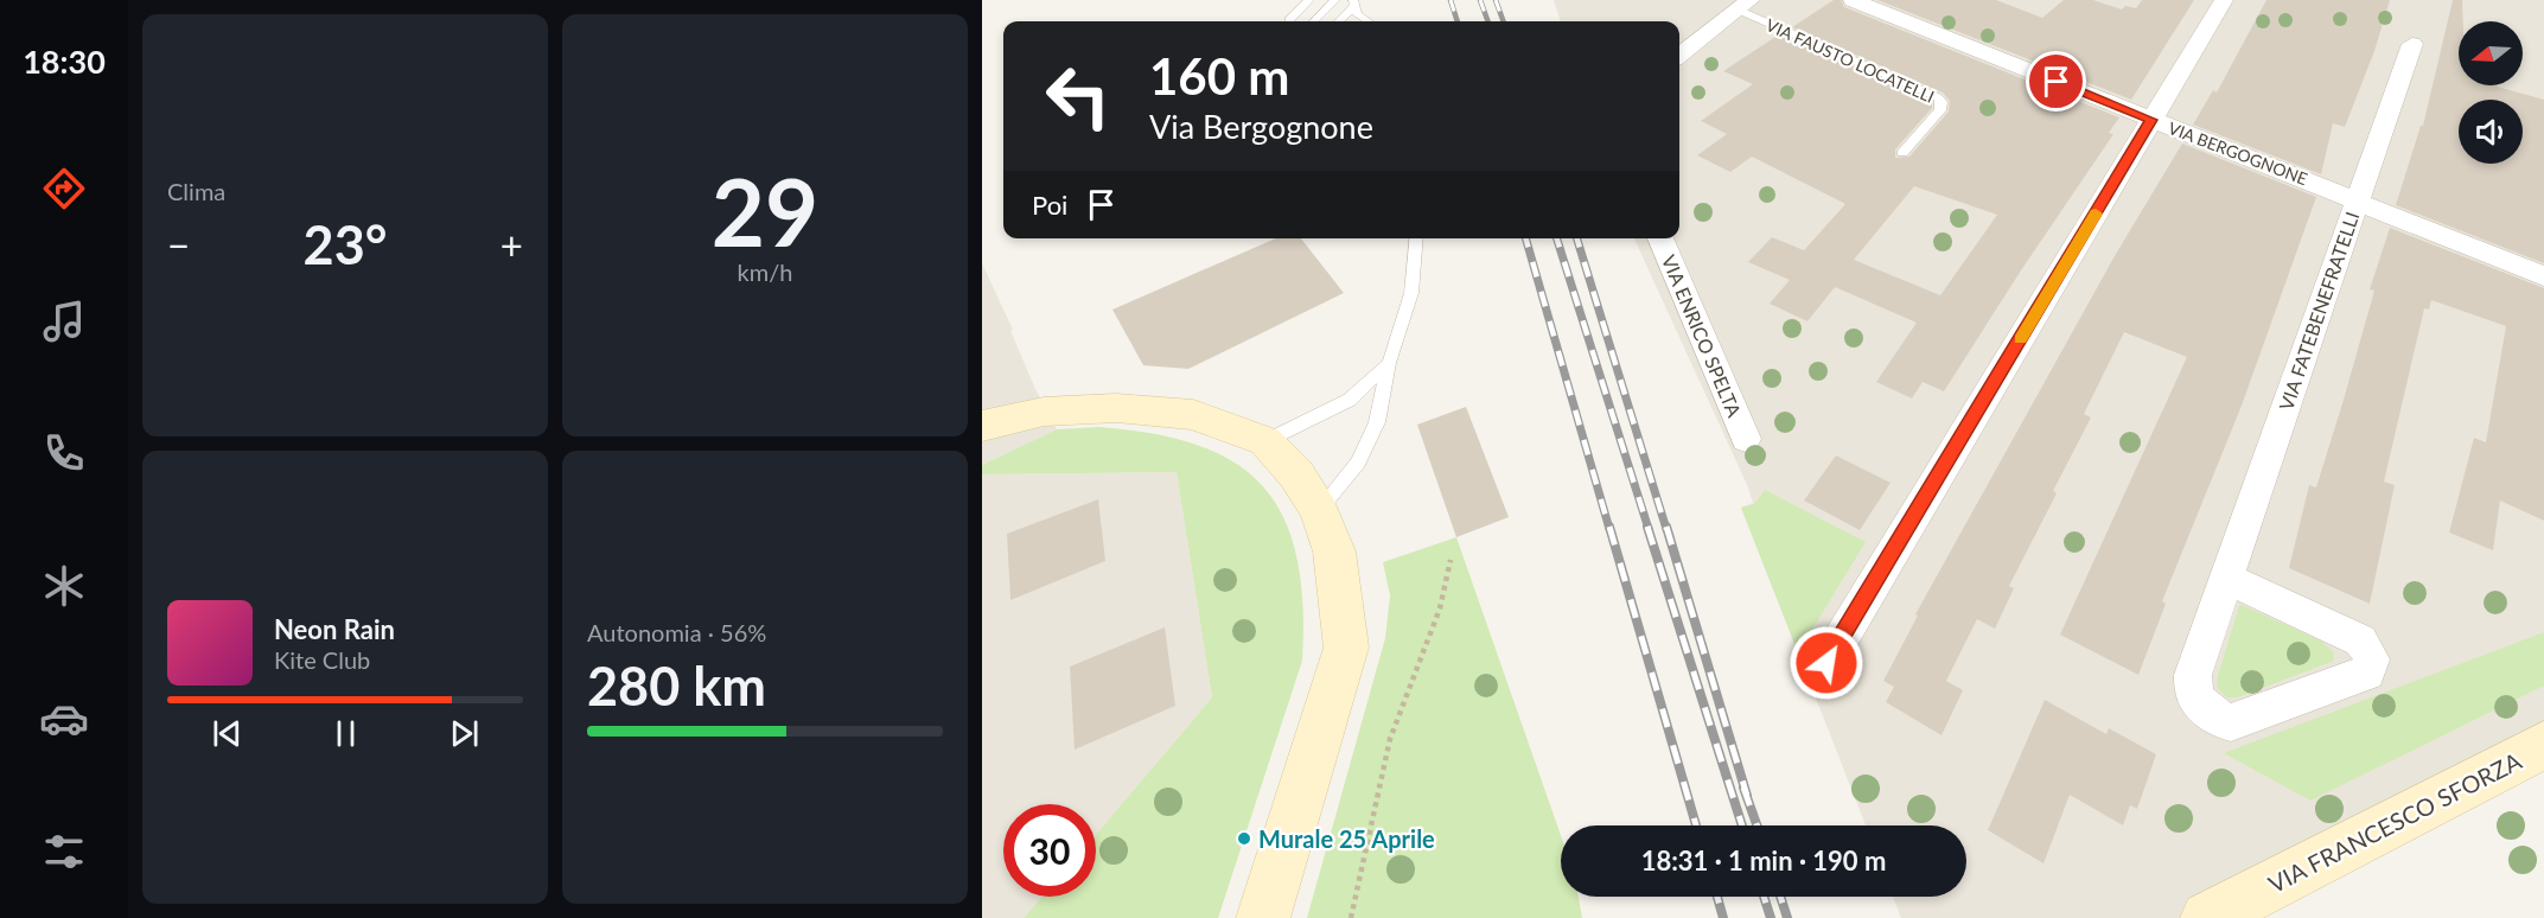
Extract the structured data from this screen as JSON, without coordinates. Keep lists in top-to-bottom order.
{
  "streets": {
    "street": [
      "VIA BERGOGNONE",
      "VIA FATEBENEFRATELLI",
      "VIA ENRICO SPELTA",
      "VIA FRANCESCO SFORZA"
    ],
    "lane": ["VIA FAUSTO LOCATELLI"]
  },
  "crossings": [
    ["VIA BERGOGNONE", "VIA FATEBENEFRATELLI"]
  ],
  "places": ["Murale 25 Aprile"],
  "north": "left",
  "page": {
    "tabs": "18:30",
    "tile": [
      "Clima",
      ["29", "km/h"],
      ["Autonomia · 56%", "280 km"]
    ],
    "turn": ["160 m", "Via Bergognone"],
    "then": "Poi",
    "heat": ["−", "23°", "+"],
    "song": ["Neon Rain", "Kite Club"],
    "limit": "30",
    "trip": "18:31 · 1 min · 190 m"
  }
}
